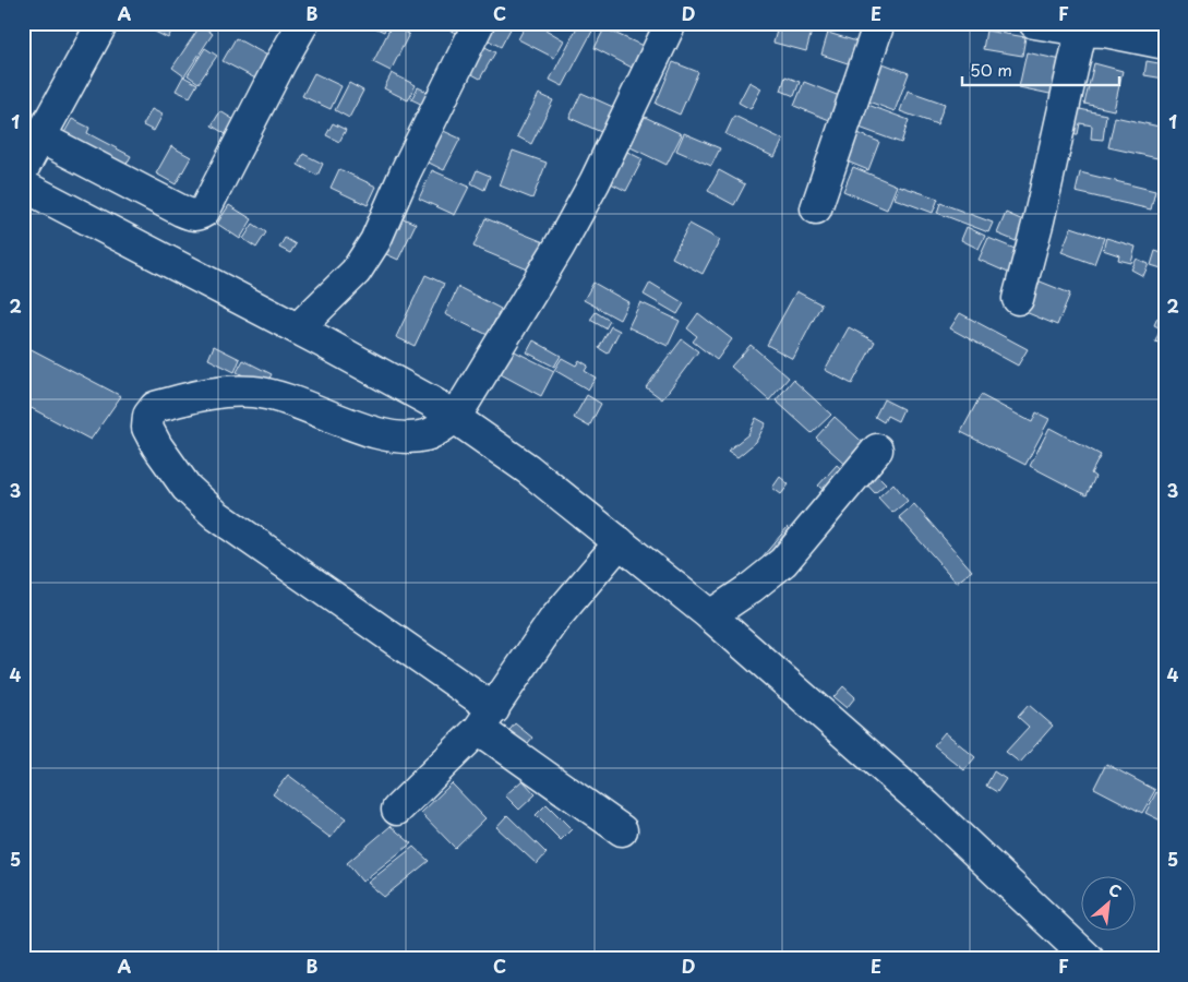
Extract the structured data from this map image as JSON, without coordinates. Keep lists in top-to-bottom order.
{
  "scale_bar": "50 m",
  "north": "top right",
  "grid": {
    "columns": [
      "A",
      "B",
      "C",
      "D",
      "E",
      "F"
    ],
    "rows": [
      "1",
      "2",
      "3",
      "4",
      "5"
    ]
  }
}
